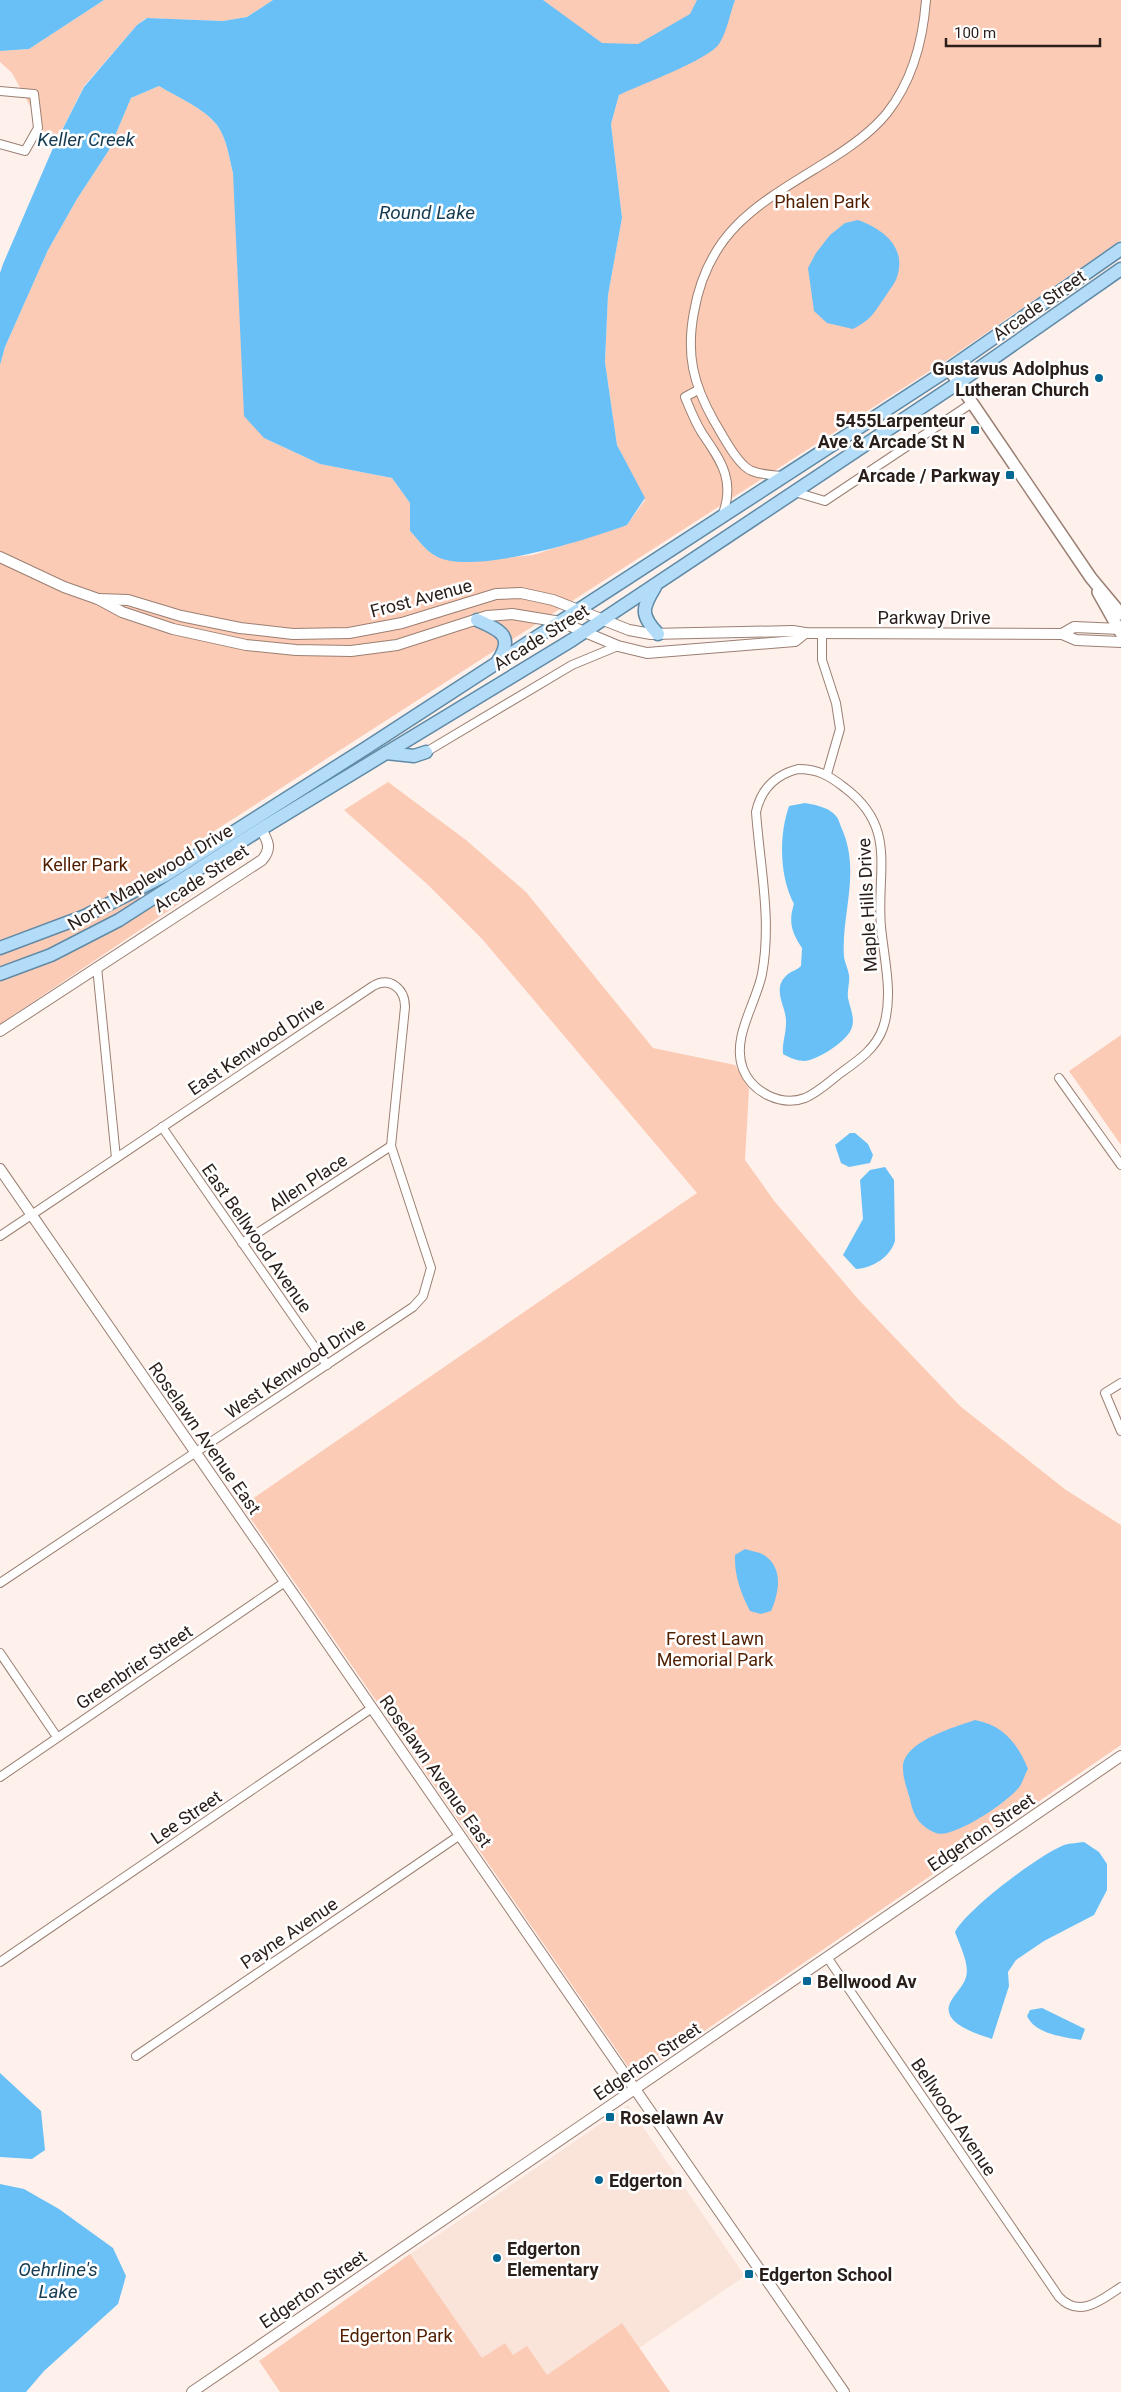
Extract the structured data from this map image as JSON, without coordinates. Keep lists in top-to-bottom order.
{
  "streets": {
    "main road": ["Arcade Street", "North Maplewood Drive"],
    "street": [
      "Frost Avenue",
      "Parkway Drive",
      "Maple Hills Drive",
      "East Kenwood Drive",
      "Allen Place",
      "East Bellwood Avenue",
      "West Kenwood Drive",
      "Roselawn Avenue East",
      "Greenbrier Street",
      "Lee Street",
      "Edgerton Street",
      "Payne Avenue",
      "Bellwood Avenue"
    ]
  },
  "crossings": [
    ["Arcade Street", "Frost Avenue"],
    ["Arcade Street", "Parkway Drive"],
    ["Arcade Street", "North Maplewood Drive"],
    ["Frost Avenue", "Parkway Drive"],
    ["East Kenwood Drive", "Allen Place"],
    ["East Kenwood Drive", "East Bellwood Avenue"],
    ["East Kenwood Drive", "West Kenwood Drive"],
    ["East Kenwood Drive", "Roselawn Avenue East"],
    ["Allen Place", "East Bellwood Avenue"],
    ["Allen Place", "West Kenwood Drive"],
    ["East Bellwood Avenue", "West Kenwood Drive"],
    ["West Kenwood Drive", "Roselawn Avenue East"],
    ["Roselawn Avenue East", "Greenbrier Street"],
    ["Roselawn Avenue East", "Lee Street"],
    ["Roselawn Avenue East", "Edgerton Street"],
    ["Roselawn Avenue East", "Payne Avenue"],
    ["Edgerton Street", "Bellwood Avenue"]
  ],
  "water": ["Keller Creek", "Round Lake", "Oehrline's Lake"],
  "parks": [
    "Phalen Park",
    "Keller Park",
    "Forest Lawn Memorial Park",
    "Edgerton Park"
  ],
  "places": {
    "other": ["Gustavus Adolphus Lutheran Church", "Edgerton", "Edgerton Elementary"],
    "transit": [
      "5455Larpenteur Ave & Arcade St N",
      "Arcade / Parkway",
      "Bellwood Av",
      "Roselawn Av",
      "Edgerton School"
    ]
  },
  "scale_bar": "100 m"
}
